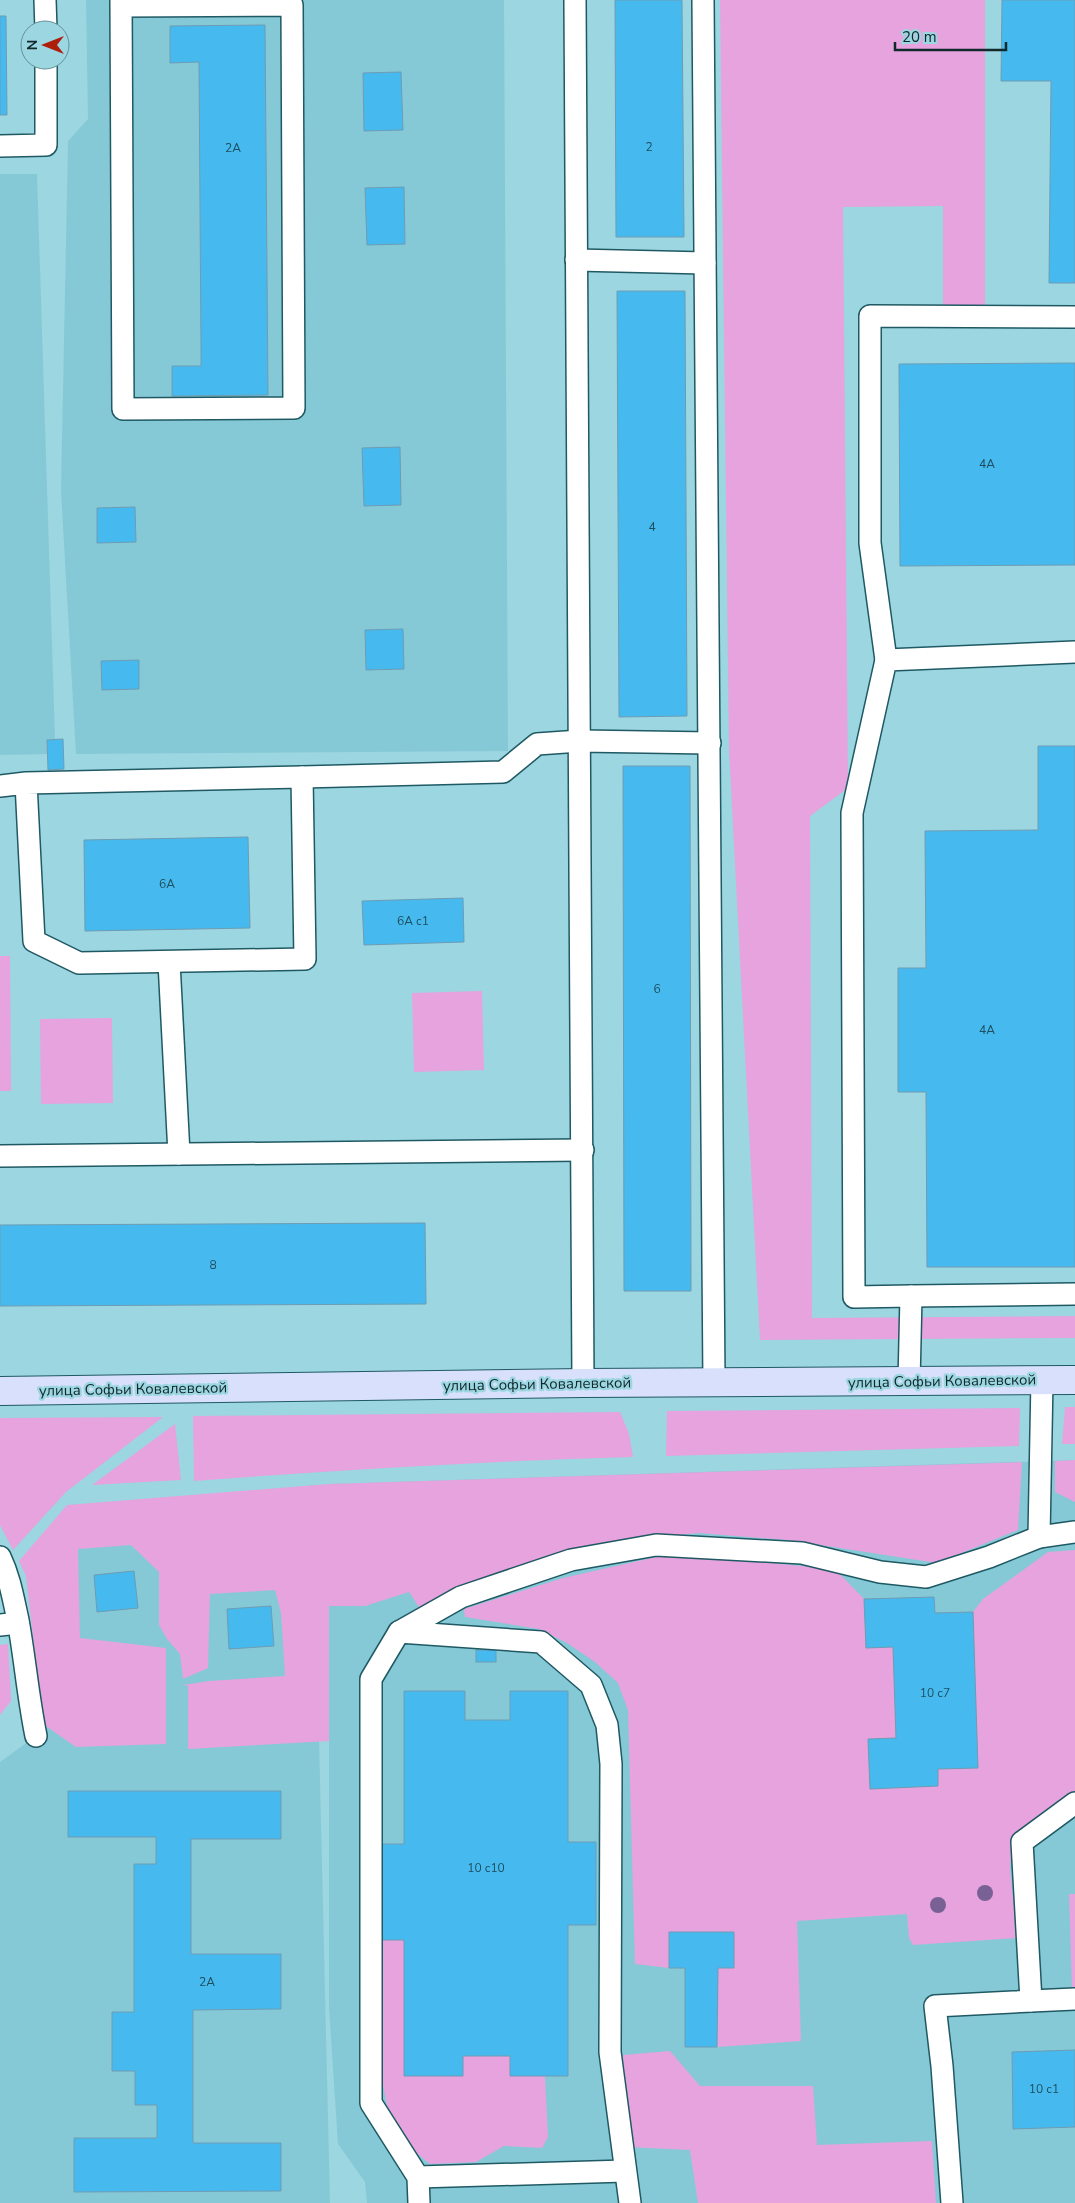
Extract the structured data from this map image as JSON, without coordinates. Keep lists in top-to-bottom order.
{
  "streets": {
    "street": ["улица Софьи Ковалевской"]
  },
  "house_numbers": [
    "2",
    "2А",
    "4А",
    "4",
    "6А",
    "6А с1",
    "6",
    "4А",
    "8",
    "10 с7",
    "10 с10",
    "2А",
    "10 с1"
  ],
  "scale_bar": "20 m",
  "north": "left"
}
